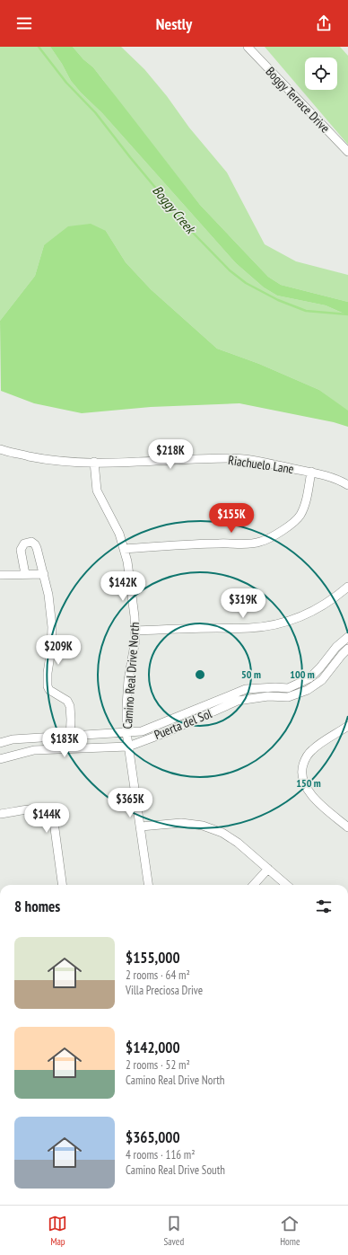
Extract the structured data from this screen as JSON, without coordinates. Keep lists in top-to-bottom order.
{
  "streets": {
    "street": [
      "Boggy Terrace Drive",
      "Riachuelo Lane",
      "Camino Real Drive North",
      "Puerta del Sol"
    ]
  },
  "crossings": [
    ["Riachuelo Lane", "Camino Real Drive North"],
    ["Camino Real Drive North", "Puerta del Sol"]
  ],
  "water": ["Boggy Creek"],
  "page": {
    "header": "Nestly",
    "price": [
      "$218K",
      "$155K",
      "$142K",
      "$319K",
      "$209K",
      "$183K",
      "$365K",
      "$144K"
    ],
    "heading": "8 homes",
    "list": [
      {
        "name": "$155,000",
        "note": "2 rooms · 64 m² · Villa Preciosa Drive"
      },
      {
        "name": "$142,000",
        "note": "2 rooms · 52 m² · Camino Real Drive North"
      },
      {
        "name": "$365,000",
        "note": "4 rooms · 116 m² · Camino Real Drive South"
      }
    ],
    "tabs": ["Map", "Saved", "Home"]
  },
  "rings": ["50 m", "100 m", "150 m"]
}
